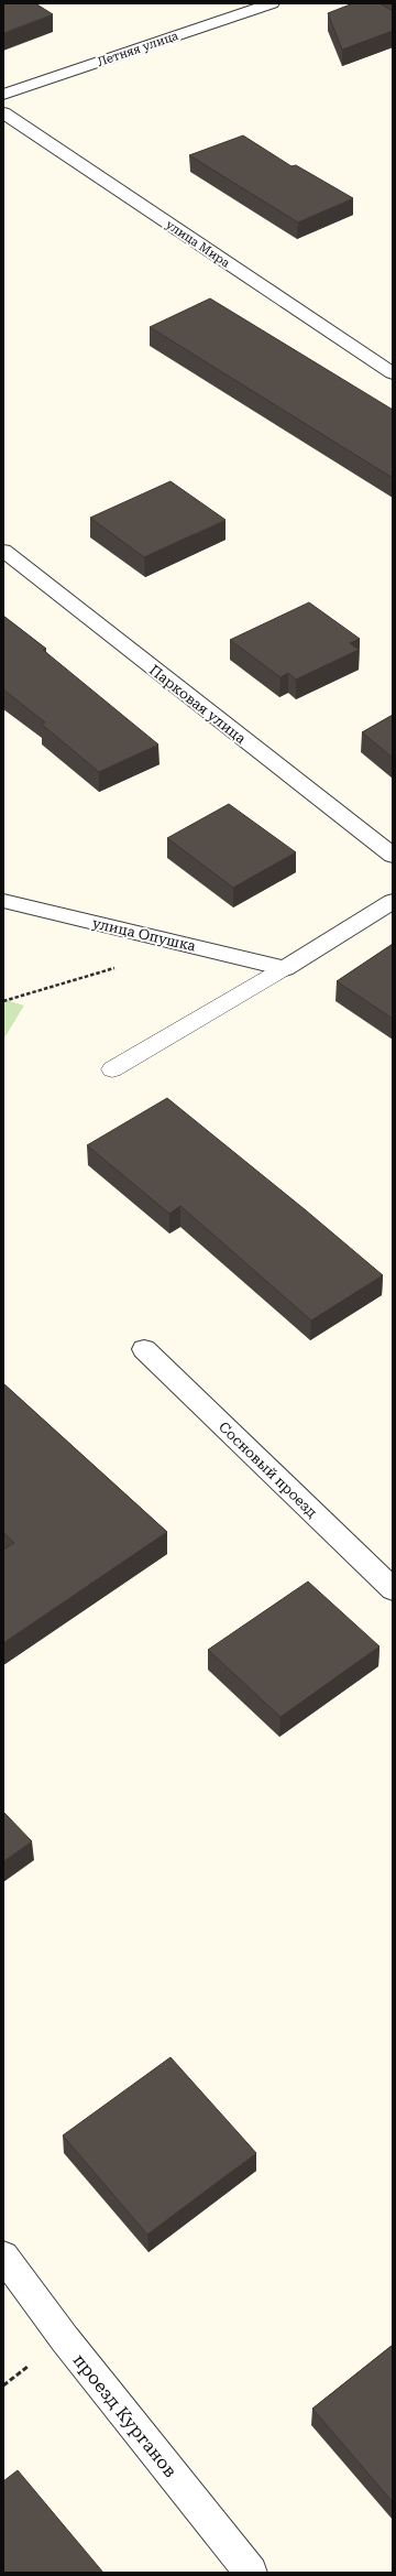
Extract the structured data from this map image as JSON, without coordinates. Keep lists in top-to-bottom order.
{
  "streets": {
    "street": [
      "Летняя улица",
      "улица Мира",
      "Парковая улица",
      "улица Опушка",
      "Сосновый проезд",
      "проезд Курганов"
    ]
  }
}
